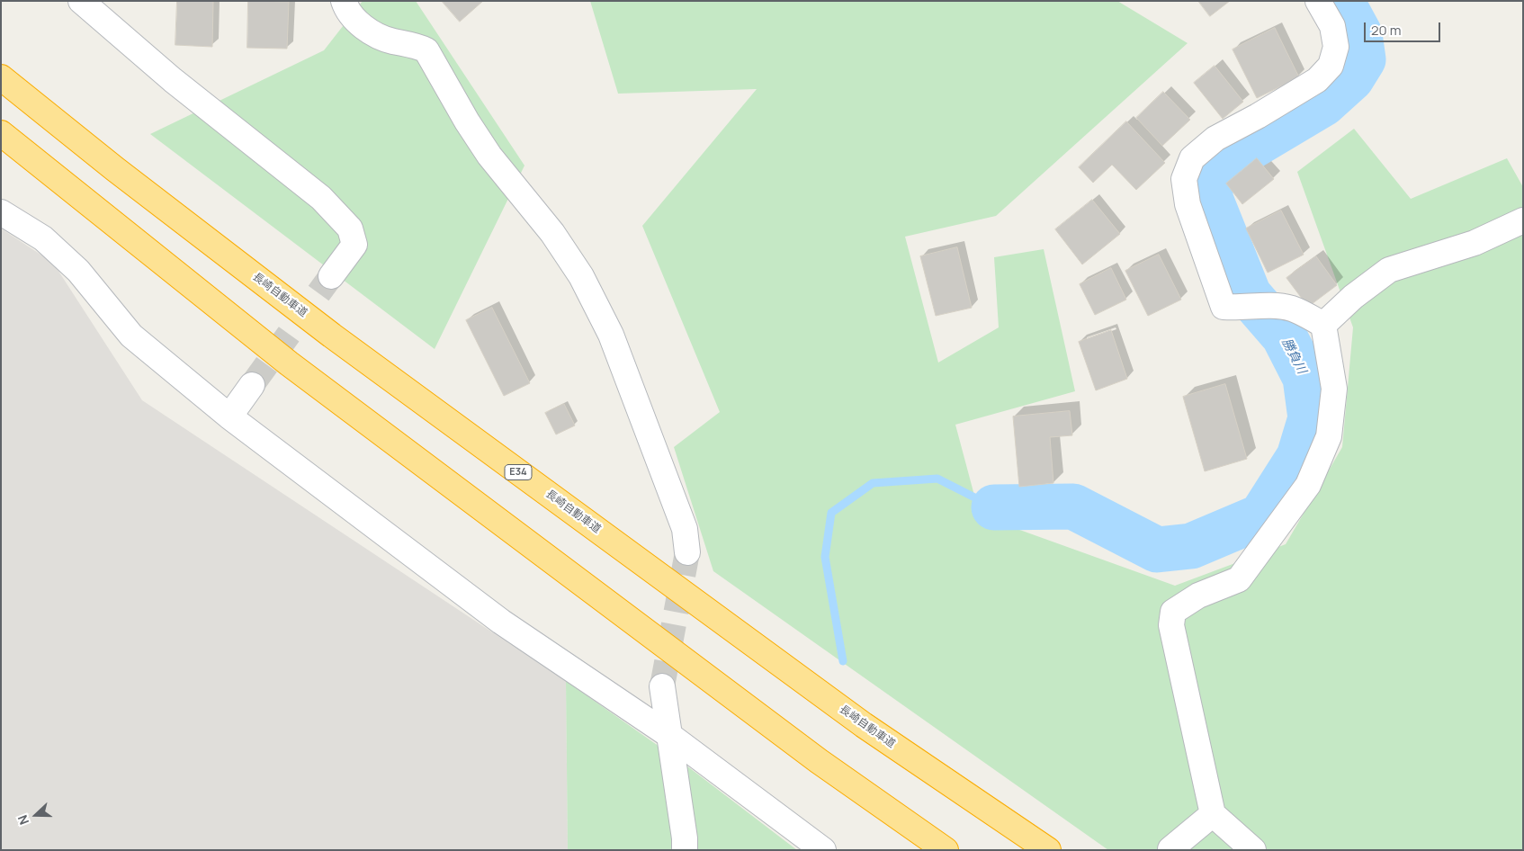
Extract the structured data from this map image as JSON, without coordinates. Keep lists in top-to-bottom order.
{
  "streets": {
    "highway": ["長崎自動車道", "E34"]
  },
  "water": ["勝負川"],
  "scale_bar": "20 m",
  "north": "left"
}
